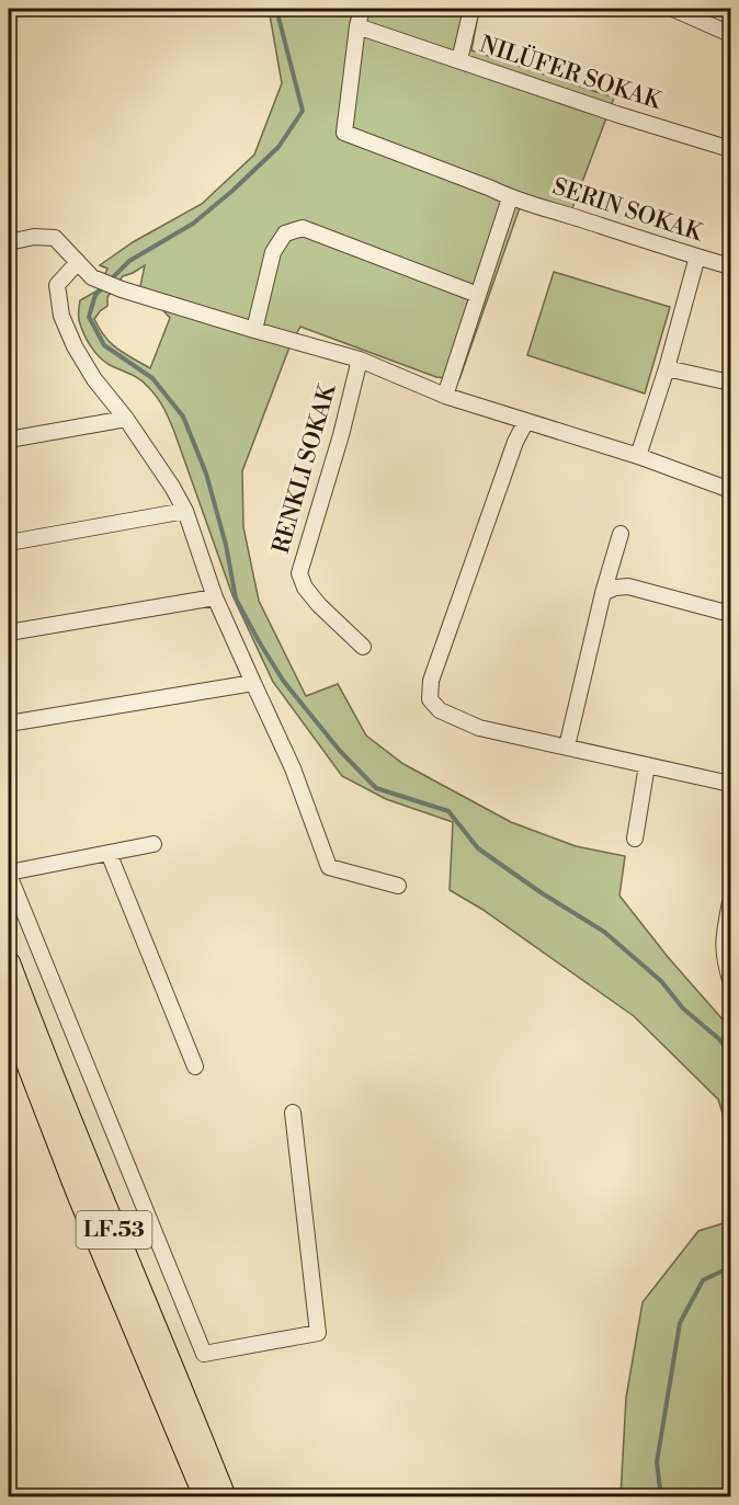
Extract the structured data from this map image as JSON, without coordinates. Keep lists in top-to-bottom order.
{
  "streets": {
    "highway": ["LF.53"],
    "street": ["NILÜFER SOKAK", "SERIN SOKAK", "RENKLI SOKAK"]
  },
  "crossings": [
    ["NILÜFER SOKAK", "SERIN SOKAK"]
  ]
}
